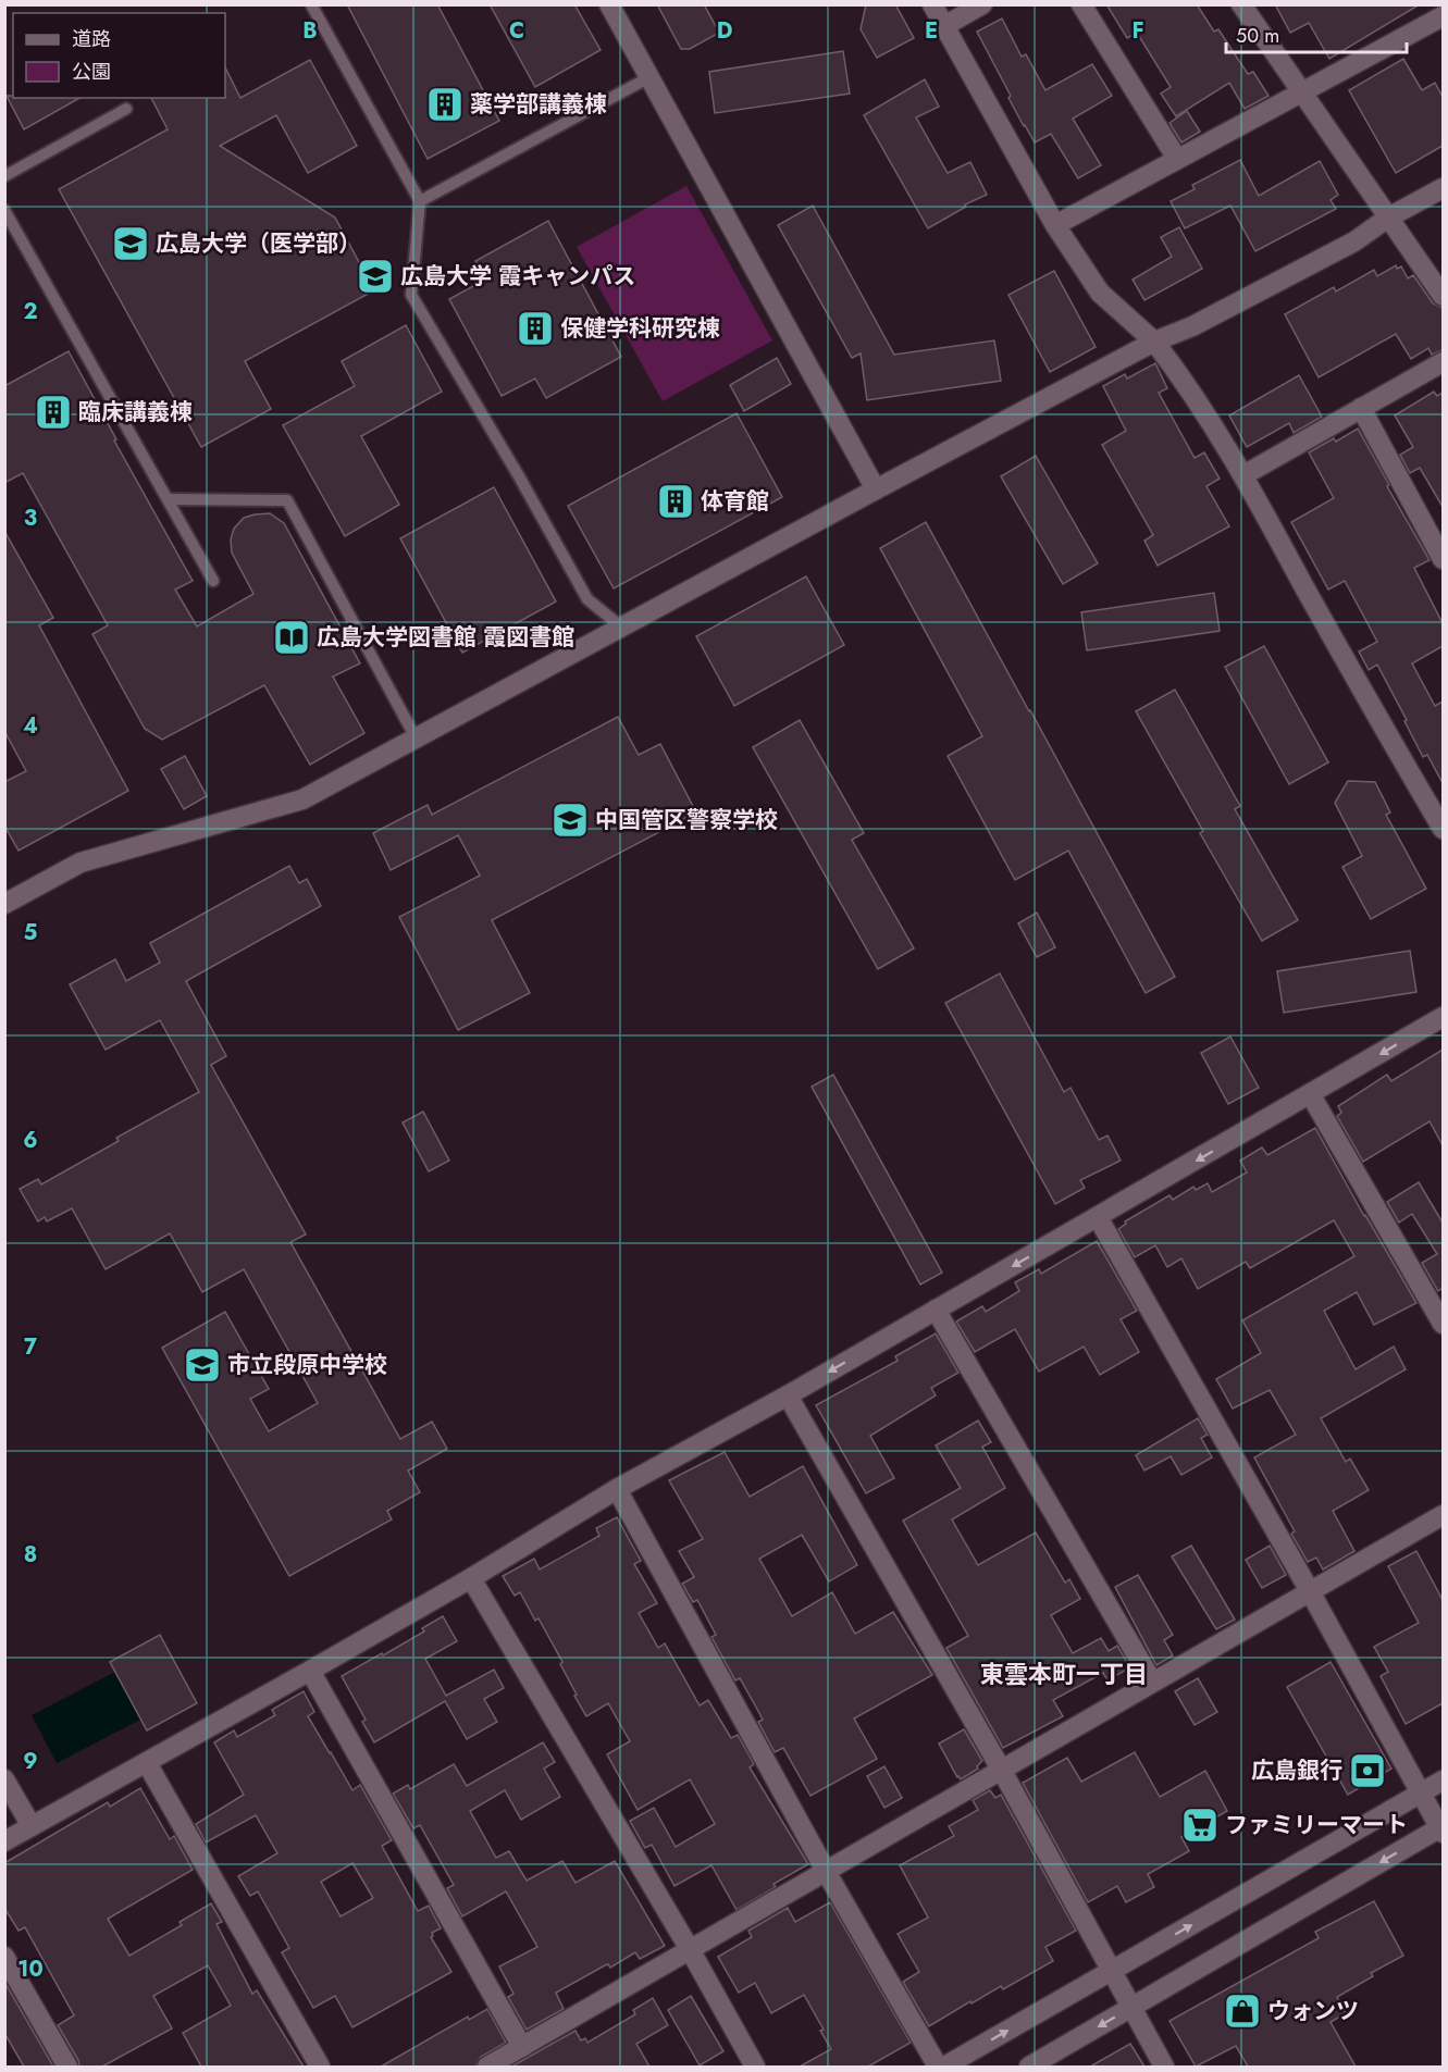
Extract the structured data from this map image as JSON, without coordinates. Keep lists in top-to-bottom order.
{
  "districts": ["東雲本町一丁目"],
  "places": {
    "building": [
      "薬学部講義棟",
      "保健学科研究棟",
      "臨床講義棟",
      "体育館"
    ],
    "school or university": [
      "広島大学（医学部）",
      "広島大学 霞キャンパス",
      "中国管区警察学校",
      "市立段原中学校"
    ],
    "library": ["広島大学図書館 霞図書館"],
    "bank": ["広島銀行"],
    "supermarket": ["ファミリーマート"],
    "shop": ["ウォンツ"]
  },
  "legend": ["道路", "公園"],
  "scale_bar": "50 m",
  "grid": {
    "columns": [
      "B",
      "C",
      "D",
      "E",
      "F"
    ],
    "rows": [
      "2",
      "3",
      "4",
      "5",
      "6",
      "7",
      "8",
      "9",
      "10"
    ]
  }
}
